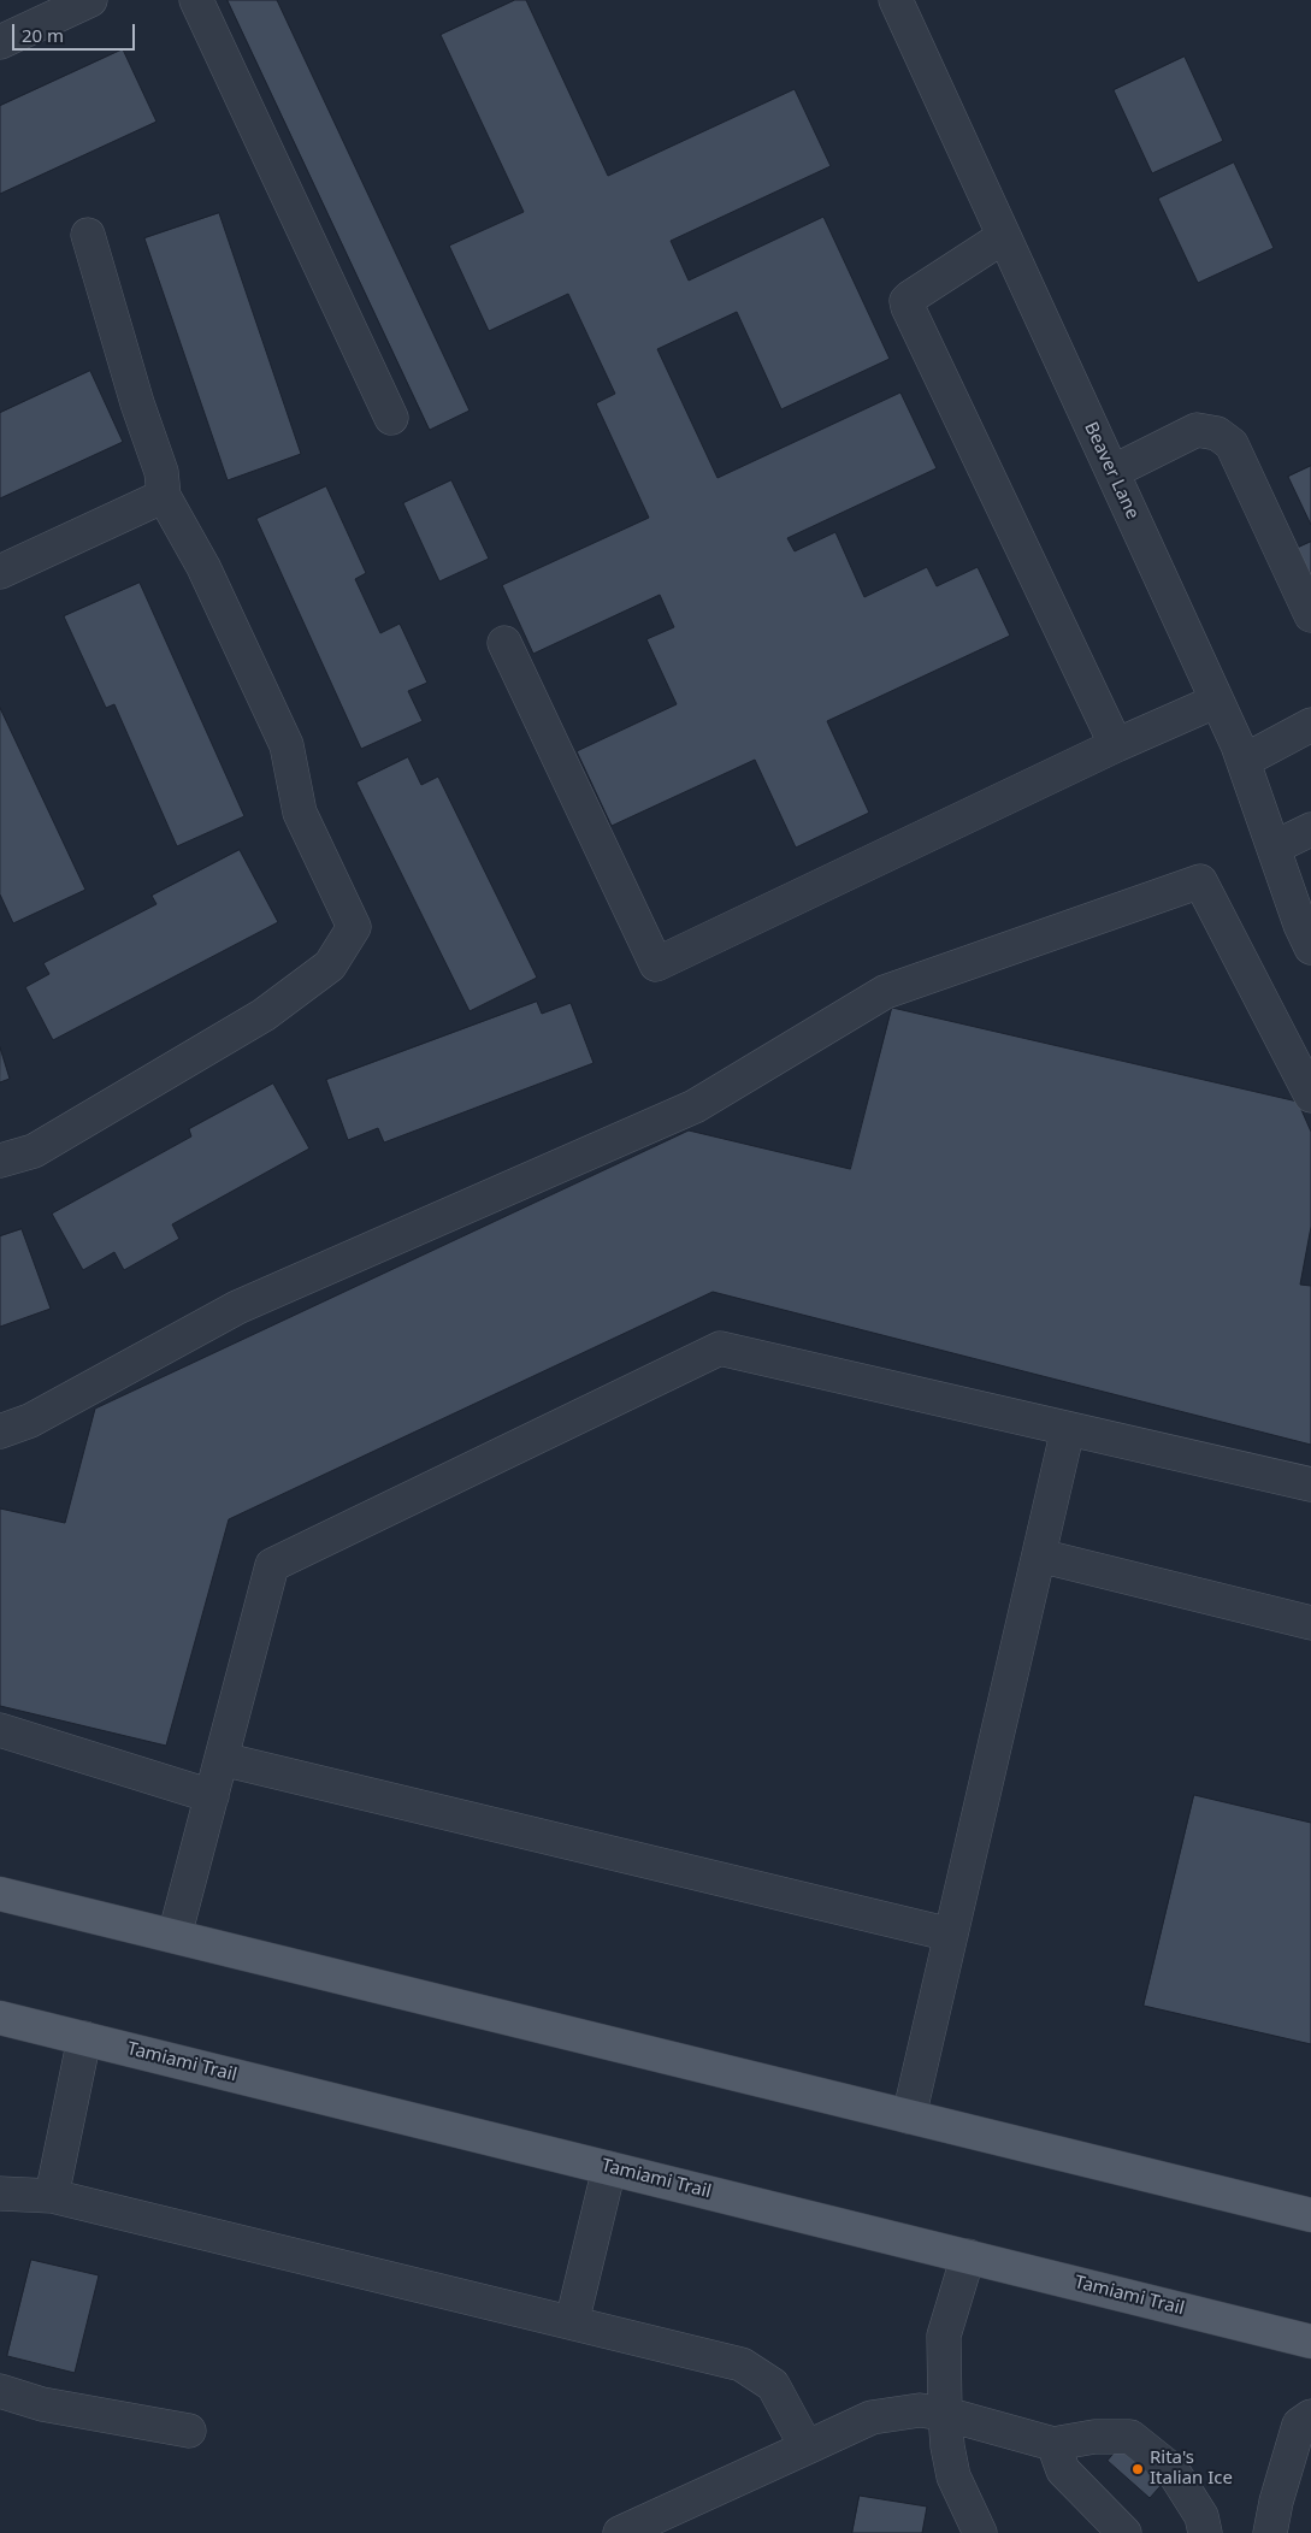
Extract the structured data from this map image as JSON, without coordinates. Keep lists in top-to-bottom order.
{
  "streets": {
    "main road": ["Tamiami Trail"],
    "street": ["Beaver Lane"]
  },
  "places": ["Rita's Italian Ice"],
  "scale_bar": "20 m"
}
